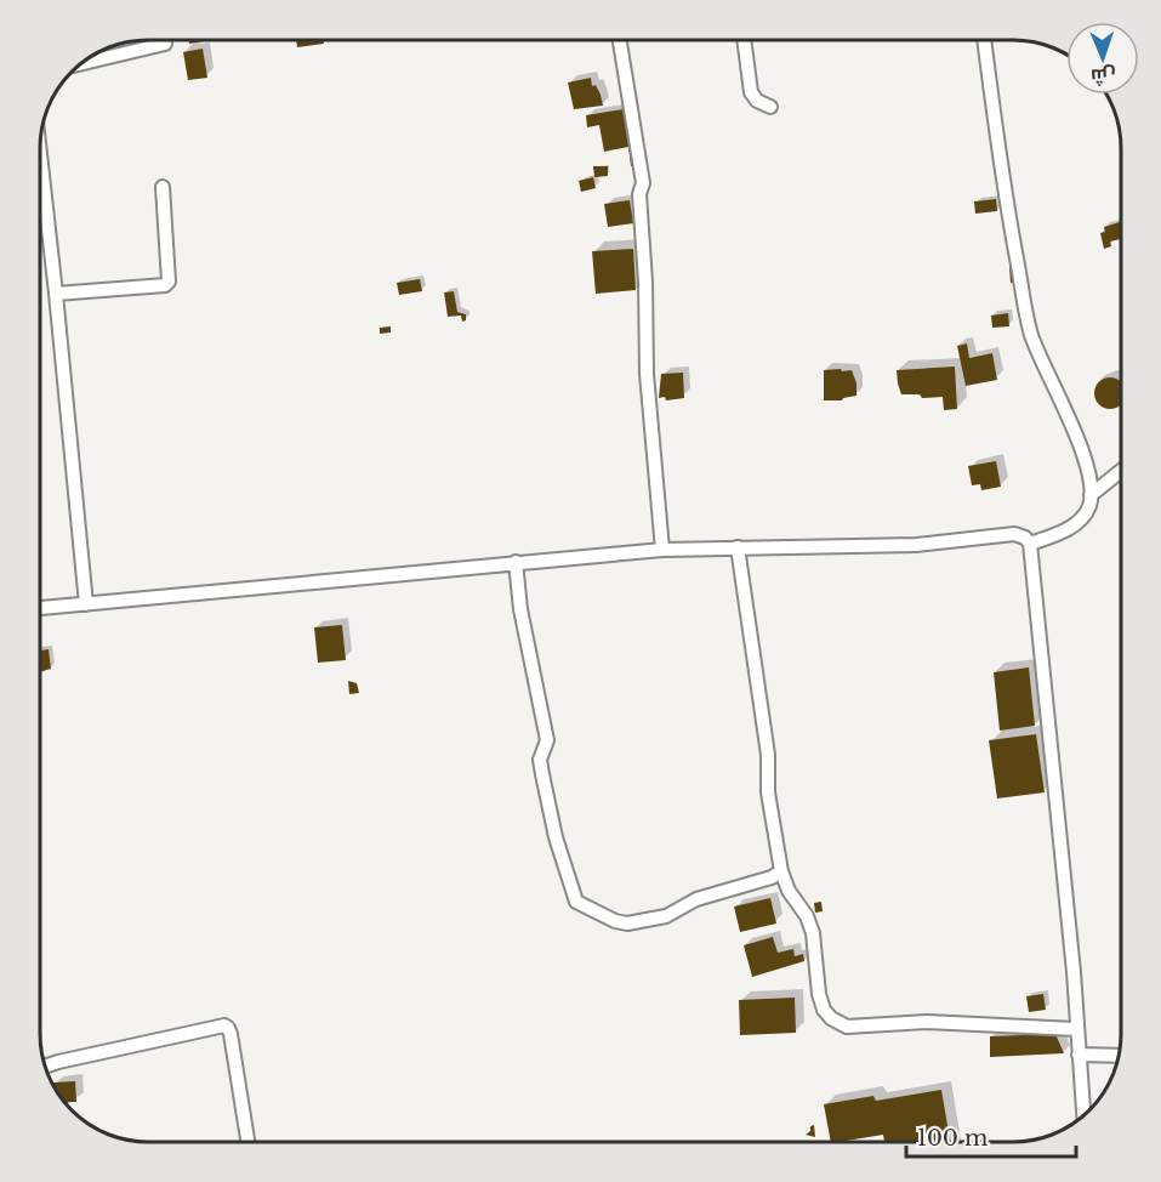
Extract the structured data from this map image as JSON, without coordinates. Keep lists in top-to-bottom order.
{
  "scale_bar": "100 m",
  "north": "bottom"
}
